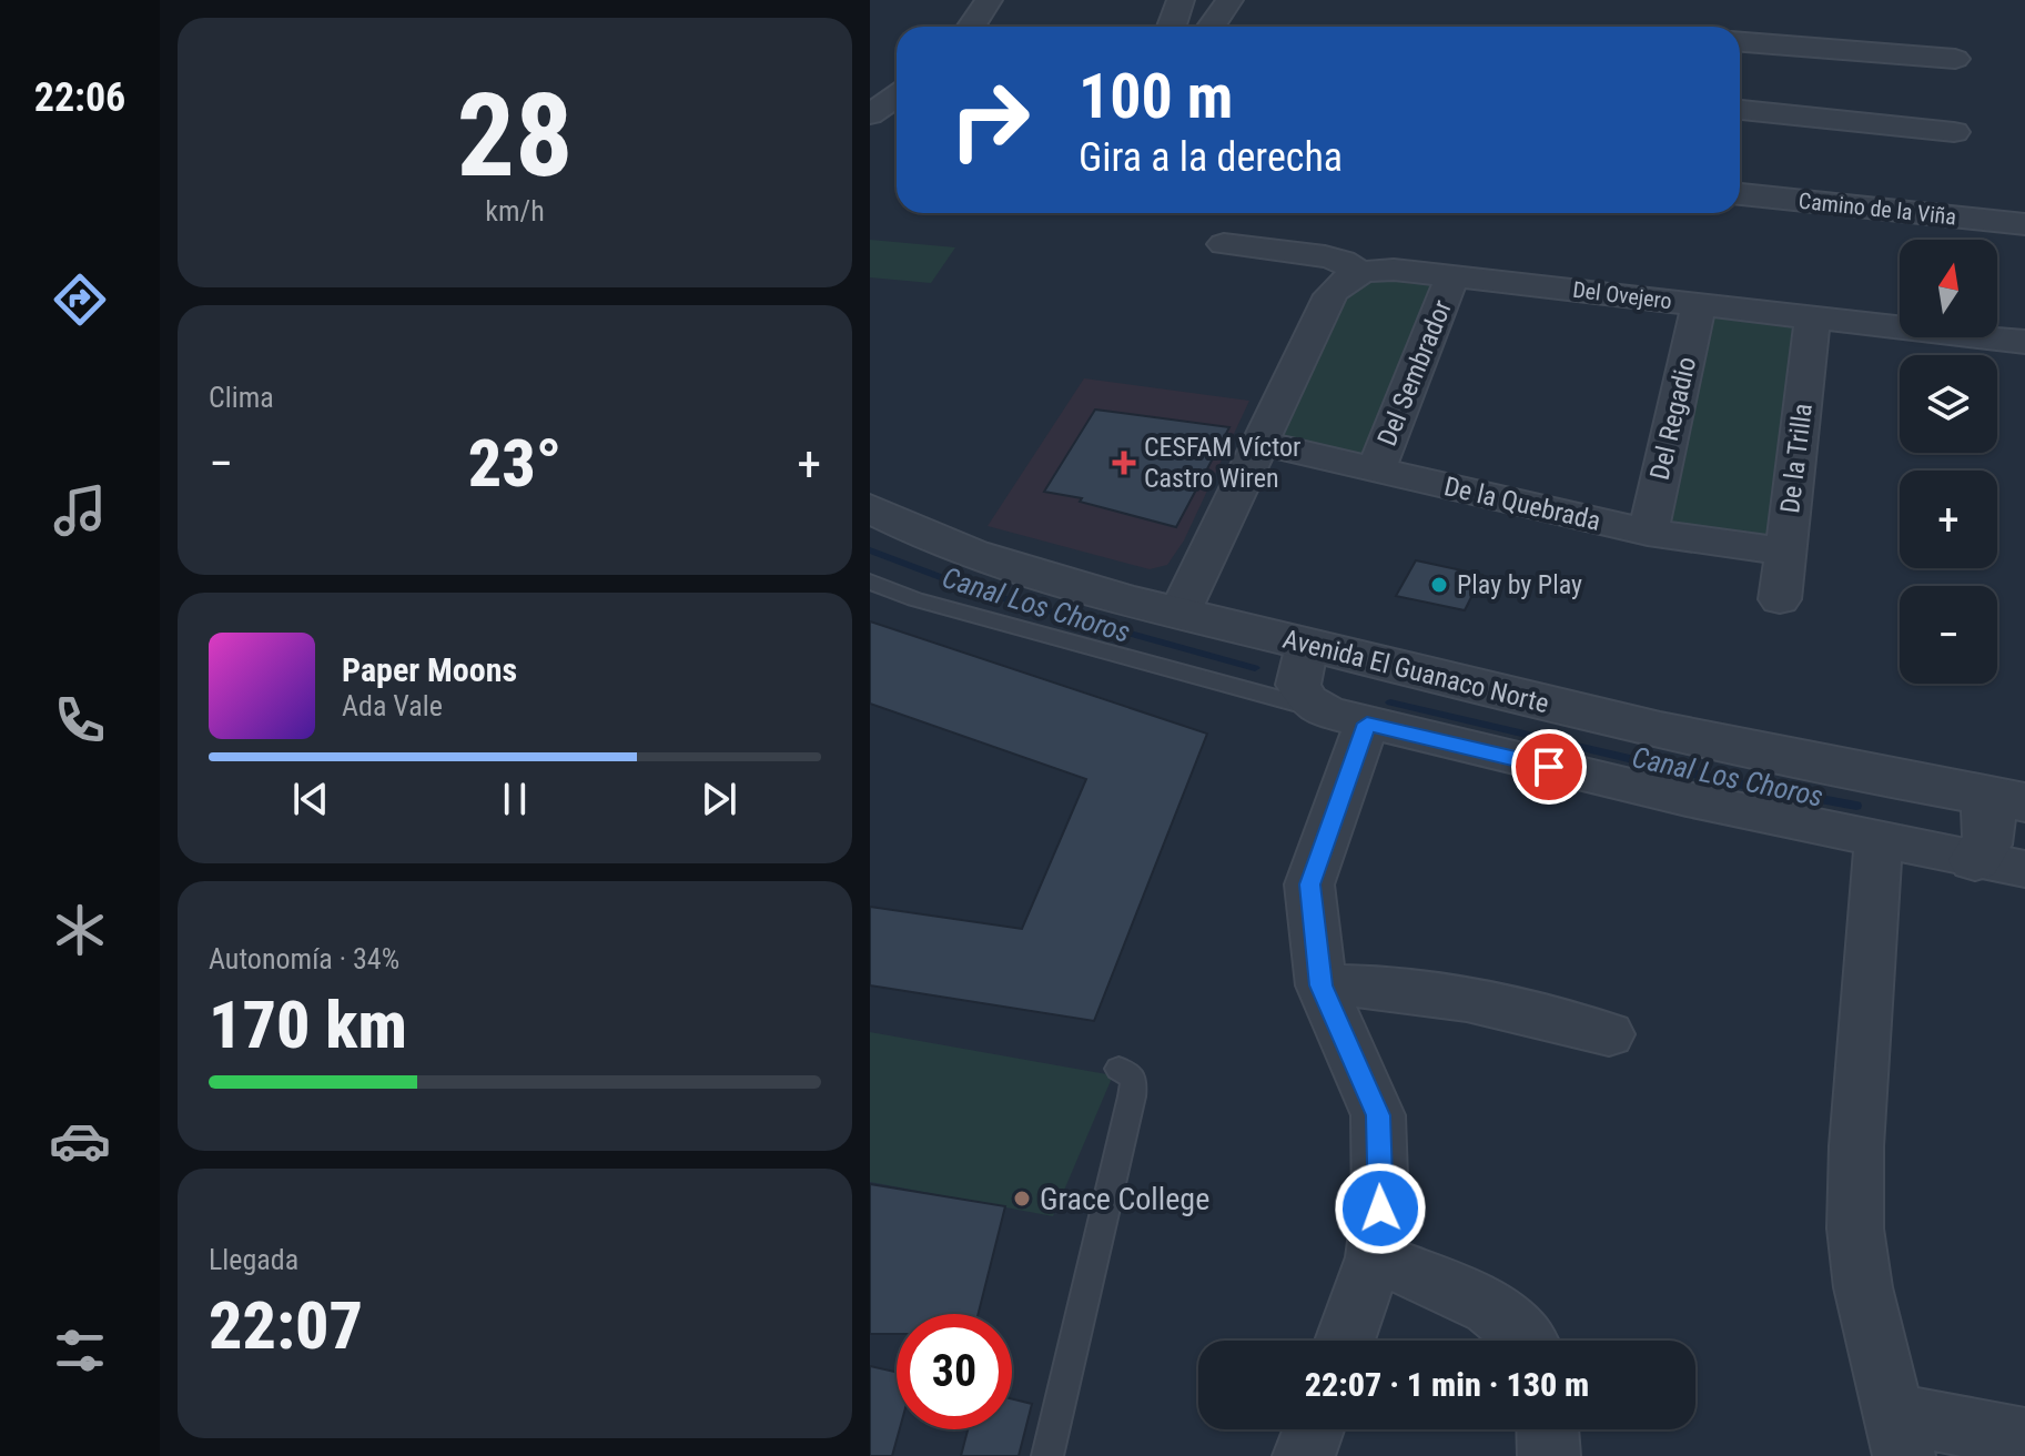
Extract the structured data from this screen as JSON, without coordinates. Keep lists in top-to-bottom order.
{
  "streets": {
    "street": [
      "Camino de la Viña",
      "Del Ovejero",
      "Del Sembrador",
      "Del Regadio",
      "De la Trilla",
      "De la Quebrada",
      "Avenida El Guanaco Norte"
    ]
  },
  "crossings": [
    ["Del Ovejero", "Del Sembrador"],
    ["Del Ovejero", "Del Regadio"],
    ["Del Ovejero", "De la Trilla"],
    ["Del Sembrador", "De la Quebrada"],
    ["Del Regadio", "De la Quebrada"],
    ["De la Trilla", "De la Quebrada"]
  ],
  "water": ["Canal Los Choros"],
  "places": {
    "health": ["CESFAM Víctor Castro Wiren"],
    "other": ["Play by Play", "Grace College"]
  },
  "north": "top",
  "page": {
    "tabs": "22:06",
    "tile": [
      ["28", "km/h"],
      "Clima",
      ["Autonomía · 34%", "170 km"],
      ["Llegada", "22:07"]
    ],
    "turn": ["100 m", "Gira a la derecha"],
    "map_buttons": ["+", "−"],
    "heat": ["−", "23°", "+"],
    "song": ["Paper Moons", "Ada Vale"],
    "limit": "30",
    "trip": "22:07 · 1 min · 130 m"
  }
}
